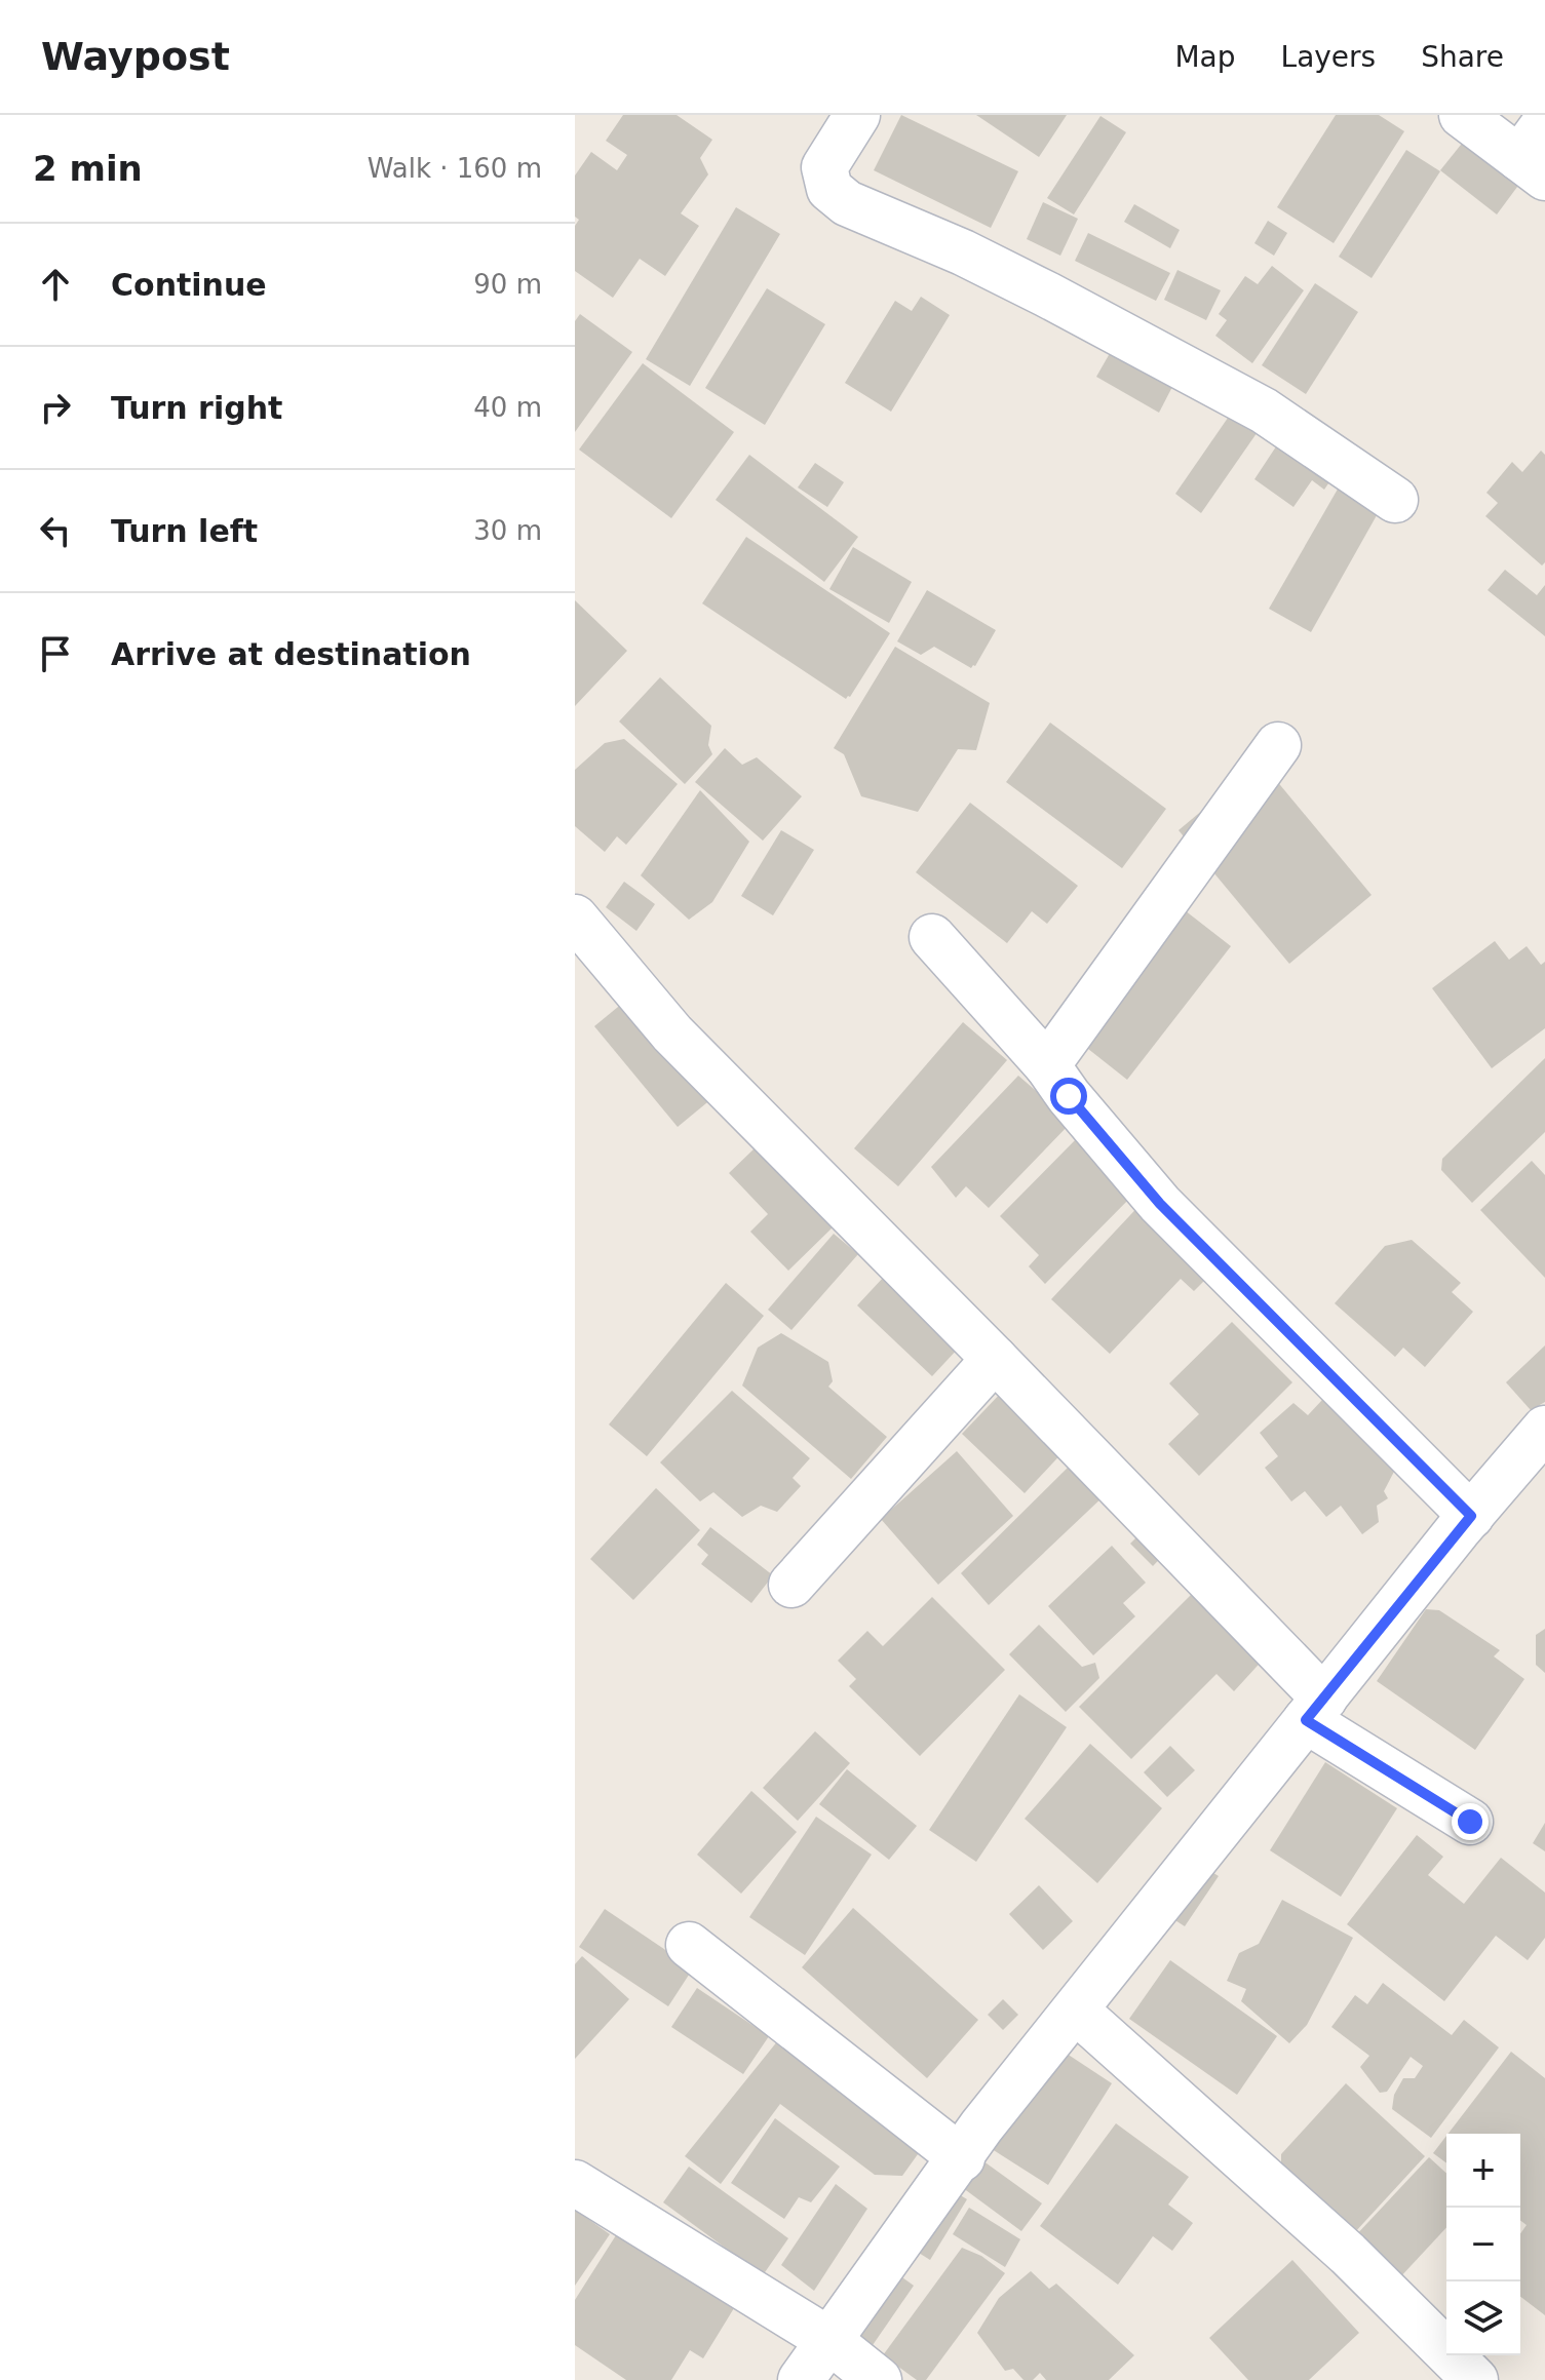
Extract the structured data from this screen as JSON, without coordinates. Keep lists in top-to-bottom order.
{
  "page": {
    "header": "Waypost",
    "nav": ["Map", "Layers", "Share"],
    "heading": ["2 min", "Walk · 160 m"],
    "list": [
      ["Continue", "90 m"],
      ["Turn right", "40 m"],
      ["Turn left", "30 m"],
      "Arrive at destination"
    ],
    "map_buttons": ["+", "−"]
  }
}
